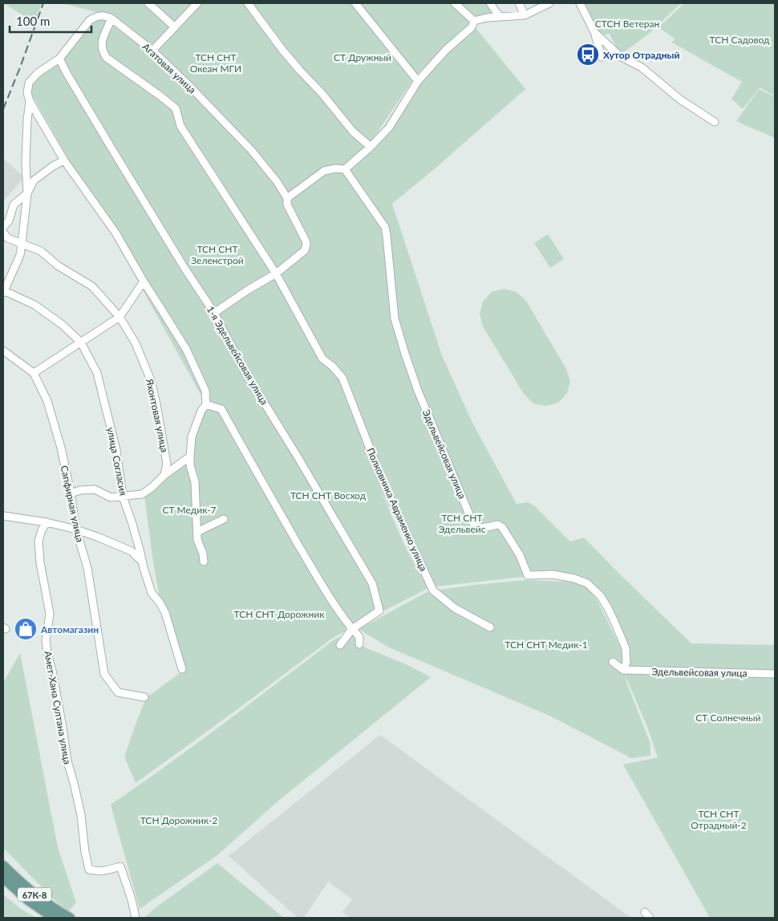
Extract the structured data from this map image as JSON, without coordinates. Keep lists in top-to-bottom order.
{
  "streets": {
    "main road": ["67К-8"],
    "street": [
      "Агатовая улица",
      "1-я Эдельвейсовая улица",
      "Яхонтовая улица",
      "Эдельвейсовая улица",
      "улица Согласия",
      "Сапфирная улица",
      "Полковника Авраменко улица",
      "Амет-Хана Султана улица"
    ]
  },
  "crossings": [
    ["Агатовая улица", "1-я Эдельвейсовая улица"],
    ["Агатовая улица", "Полковника Авраменко улица"]
  ],
  "parks": [
    "СТСН Ветеран",
    "ТСН Садовод",
    "ТСН СНТ Океан МГИ",
    "СТ Дружный",
    "ТСН СНТ Зеленстрой",
    "ТСН СНТ Восход",
    "СТ Медик-7",
    "ТСН СНТ Эдельвейс",
    "ТСН СНТ Дорожник",
    "ТСН СНТ Медик-1",
    "СТ Солнечный",
    "ТСН СНТ Отрадный-2",
    "ТСН Дорожник-2"
  ],
  "places": {
    "bus stop": ["Хутор Отрадный"],
    "shop": ["Автомагазин"]
  },
  "scale_bar": "100 m"
}
